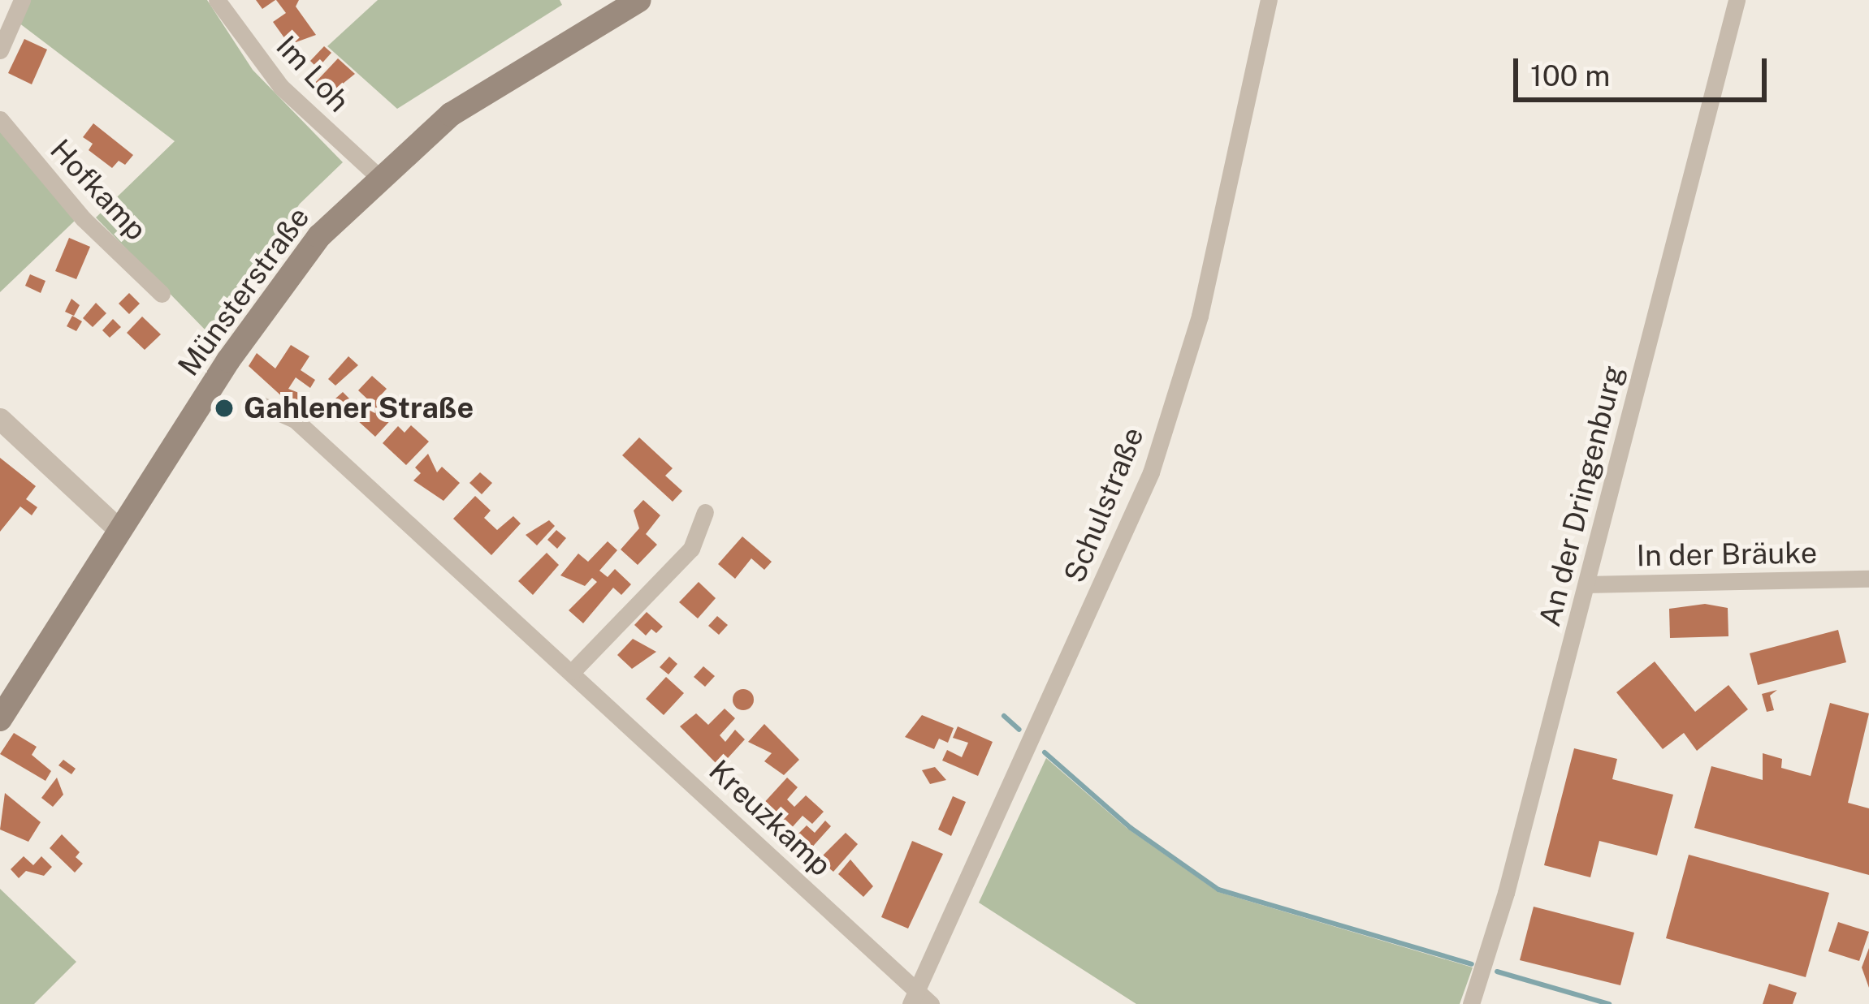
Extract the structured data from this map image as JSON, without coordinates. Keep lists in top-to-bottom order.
{
  "streets": {
    "main road": ["Münsterstraße"],
    "street": [
      "Im Loh",
      "Hofkamp",
      "An der Dringenburg",
      "Schulstraße",
      "In der Bräuke",
      "Kreuzkamp"
    ]
  },
  "crossings": [
    ["Im Loh", "Münsterstraße"],
    ["An der Dringenburg", "In der Bräuke"],
    ["Schulstraße", "Kreuzkamp"]
  ],
  "places": ["Gahlener Straße"],
  "scale_bar": "100 m"
}
